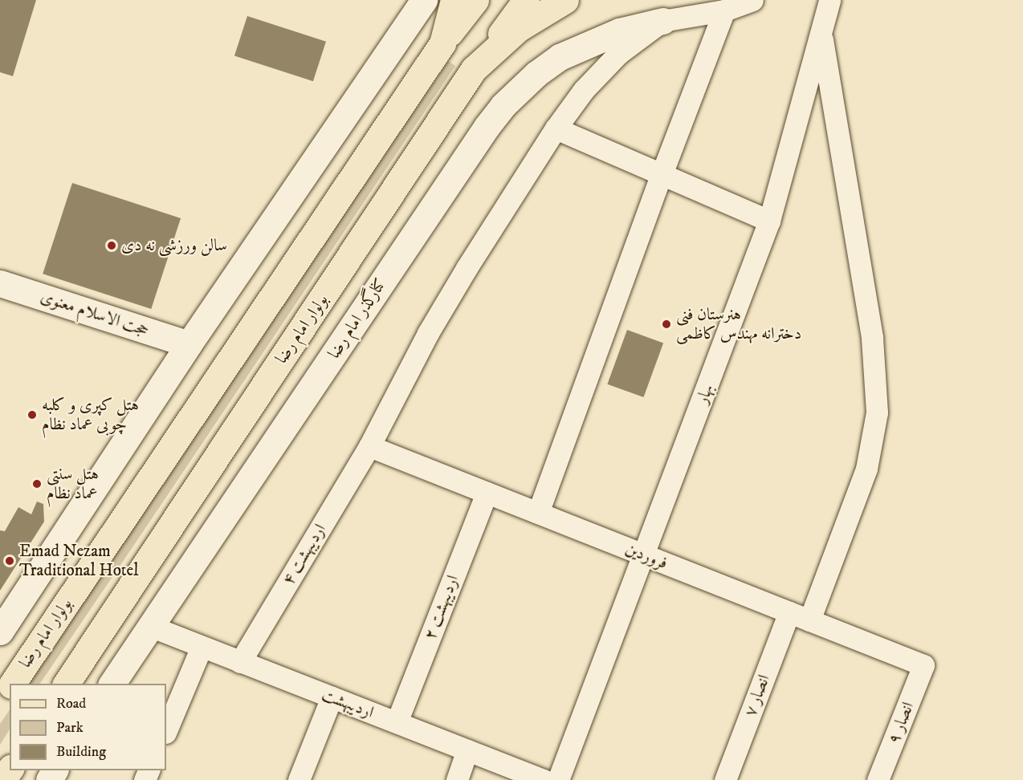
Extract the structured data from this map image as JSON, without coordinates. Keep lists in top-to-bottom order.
{
  "streets": {
    "main road": ["بولوار امام رضا"],
    "street": [
      "حجت الاسلام معنوی",
      "کنارگذر امام رضا",
      "بهار",
      "اردیبهشت ۴",
      "فروردین",
      "اردیبهشت ۲",
      "انصار ۷",
      "اردیبهشت",
      "انصار ۹"
    ]
  },
  "crossings": [
    ["کنارگذر امام رضا", "اردیبهشت ۴"],
    ["کنارگذر امام رضا", "اردیبهشت"],
    ["بهار", "فروردین"],
    ["بهار", "انصار ۷"],
    ["اردیبهشت ۴", "فروردین"],
    ["اردیبهشت ۴", "اردیبهشت"],
    ["فروردین", "اردیبهشت ۲"],
    ["فروردین", "انصار ۷"],
    ["فروردین", "انصار ۹"],
    ["اردیبهشت ۲", "اردیبهشت"]
  ],
  "places": [
    "سالن ورزشی نه دی",
    "هنرستان فنی دخترانه مهندس کاظمی",
    "هتل کپری و کلبه چوبی عماد نظام",
    "هتل سنتی عماد نظام",
    "Emad Nezam Traditional Hotel"
  ],
  "legend": ["Road", "Park", "Building"]
}
